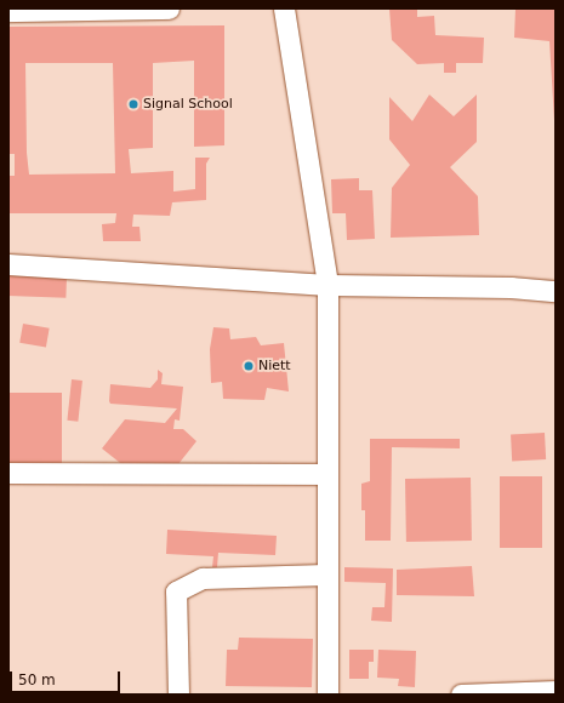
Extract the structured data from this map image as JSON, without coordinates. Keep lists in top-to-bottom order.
{
  "places": ["Signal School", "Niett"],
  "scale_bar": "50 m"
}
